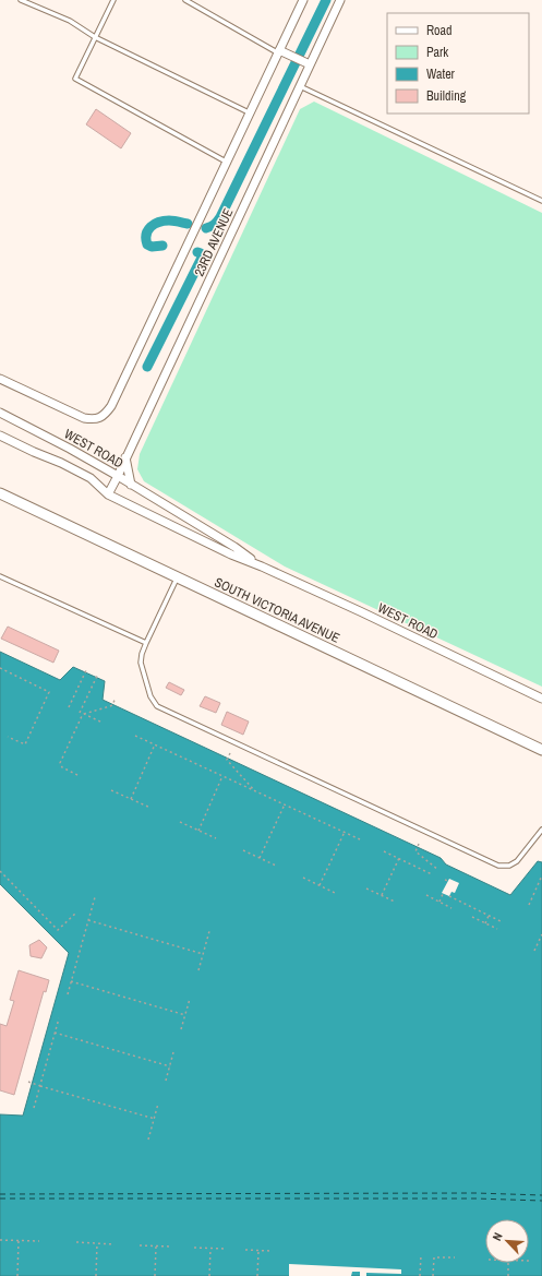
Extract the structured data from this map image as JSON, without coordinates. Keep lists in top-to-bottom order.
{
  "streets": {
    "street": ["23RD AVENUE", "WEST ROAD", "SOUTH VICTORIA AVENUE"]
  },
  "crossings": [
    ["23RD AVENUE", "WEST ROAD"]
  ],
  "legend": [
    "Road",
    "Park",
    "Water",
    "Building"
  ],
  "north": "top left"
}
